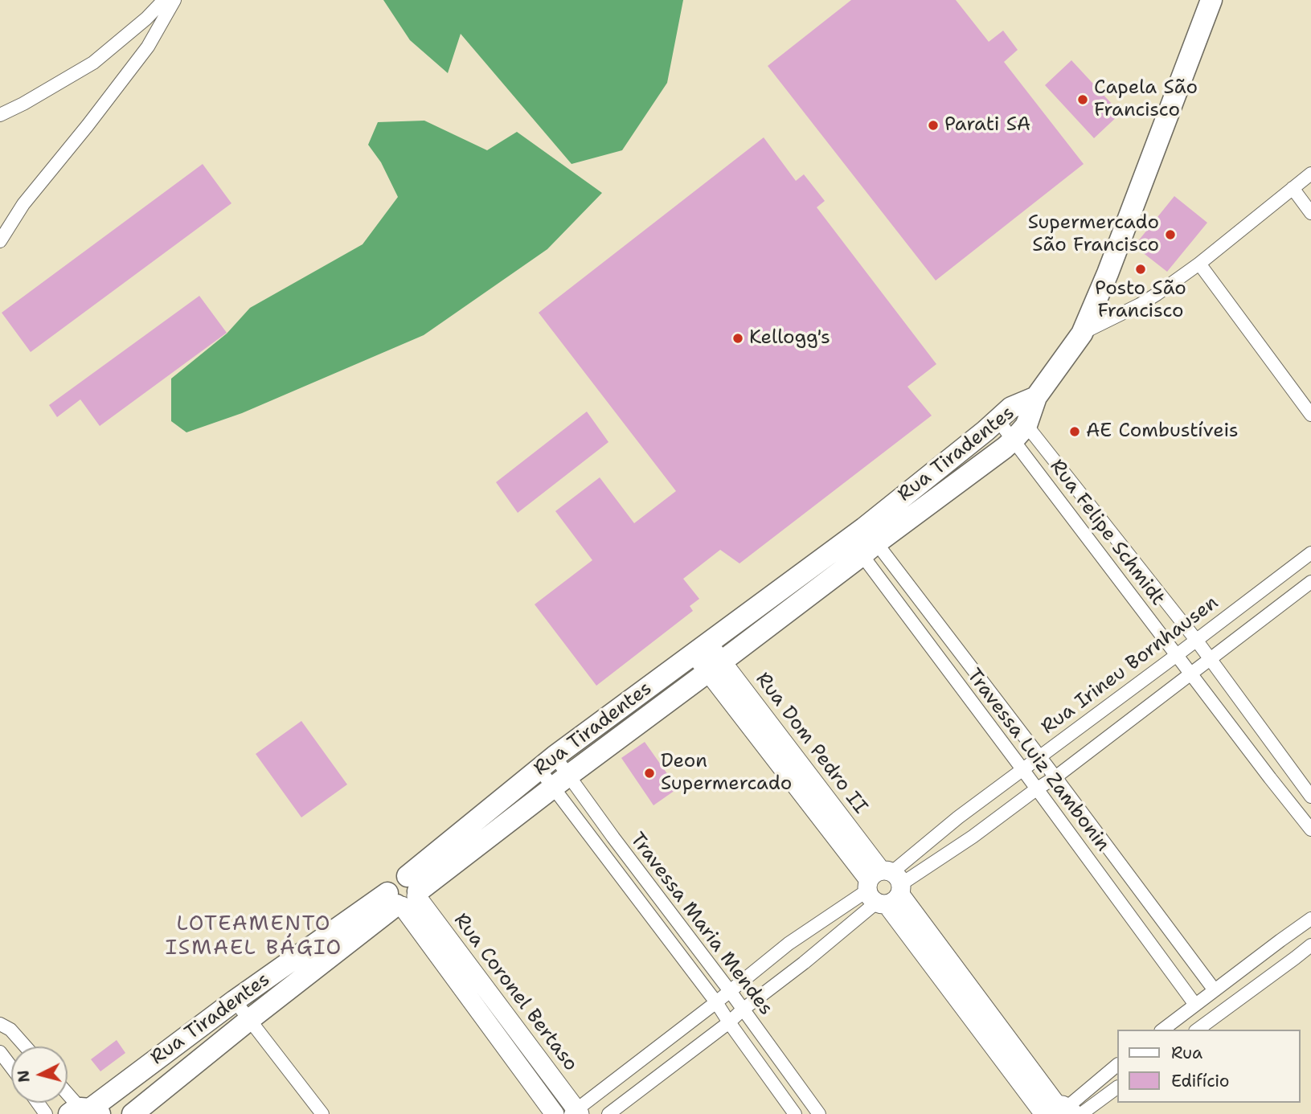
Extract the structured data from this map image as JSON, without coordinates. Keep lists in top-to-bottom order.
{
  "streets": {
    "main road": ["Rua Tiradentes"],
    "street": [
      "Rua Felipe Schmidt",
      "Rua Irineu Bornhausen",
      "Rua Dom Pedro II",
      "Travessa Luiz Zambonin",
      "Travessa Maria Mendes",
      "Rua Coronel Bertaso"
    ]
  },
  "crossings": [
    ["Rua Tiradentes", "Rua Felipe Schmidt"],
    ["Rua Tiradentes", "Rua Dom Pedro II"],
    ["Rua Tiradentes", "Travessa Luiz Zambonin"],
    ["Rua Tiradentes", "Travessa Maria Mendes"],
    ["Rua Tiradentes", "Rua Coronel Bertaso"],
    ["Rua Felipe Schmidt", "Rua Irineu Bornhausen"],
    ["Rua Irineu Bornhausen", "Rua Dom Pedro II"],
    ["Rua Irineu Bornhausen", "Travessa Luiz Zambonin"],
    ["Rua Irineu Bornhausen", "Travessa Maria Mendes"],
    ["Rua Irineu Bornhausen", "Rua Coronel Bertaso"]
  ],
  "districts": ["LOTEAMENTO ISMAEL BÁGIO"],
  "places": [
    "Capela São Francisco",
    "Parati SA",
    "Supermercado São Francisco",
    "Posto São Francisco",
    "Kellogg's",
    "AE Combustíveis",
    "Deon Supermercado"
  ],
  "legend": ["Rua", "Edifício"],
  "north": "left"
}
